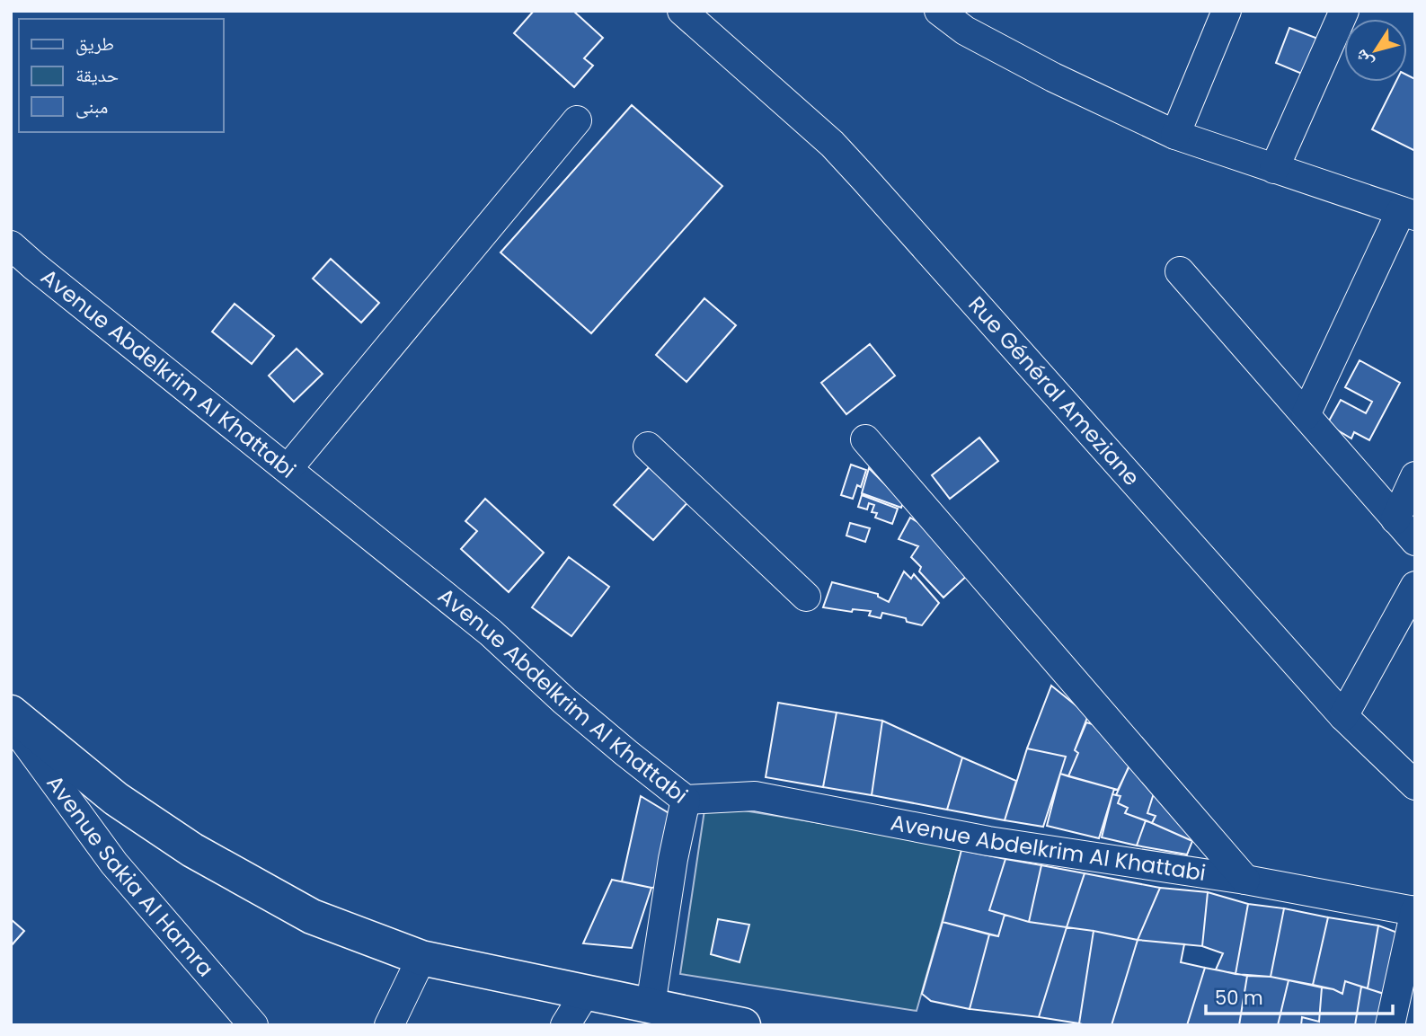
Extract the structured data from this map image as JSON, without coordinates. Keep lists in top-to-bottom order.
{
  "streets": {
    "street": ["Avenue Abdelkrim Al Khattabi", "Rue Général Ameziane", "Avenue Sakia Al Hamra"]
  },
  "legend": ["طريق", "حديقة", "مبنى"],
  "scale_bar": "50 m",
  "north": "bottom left"
}
